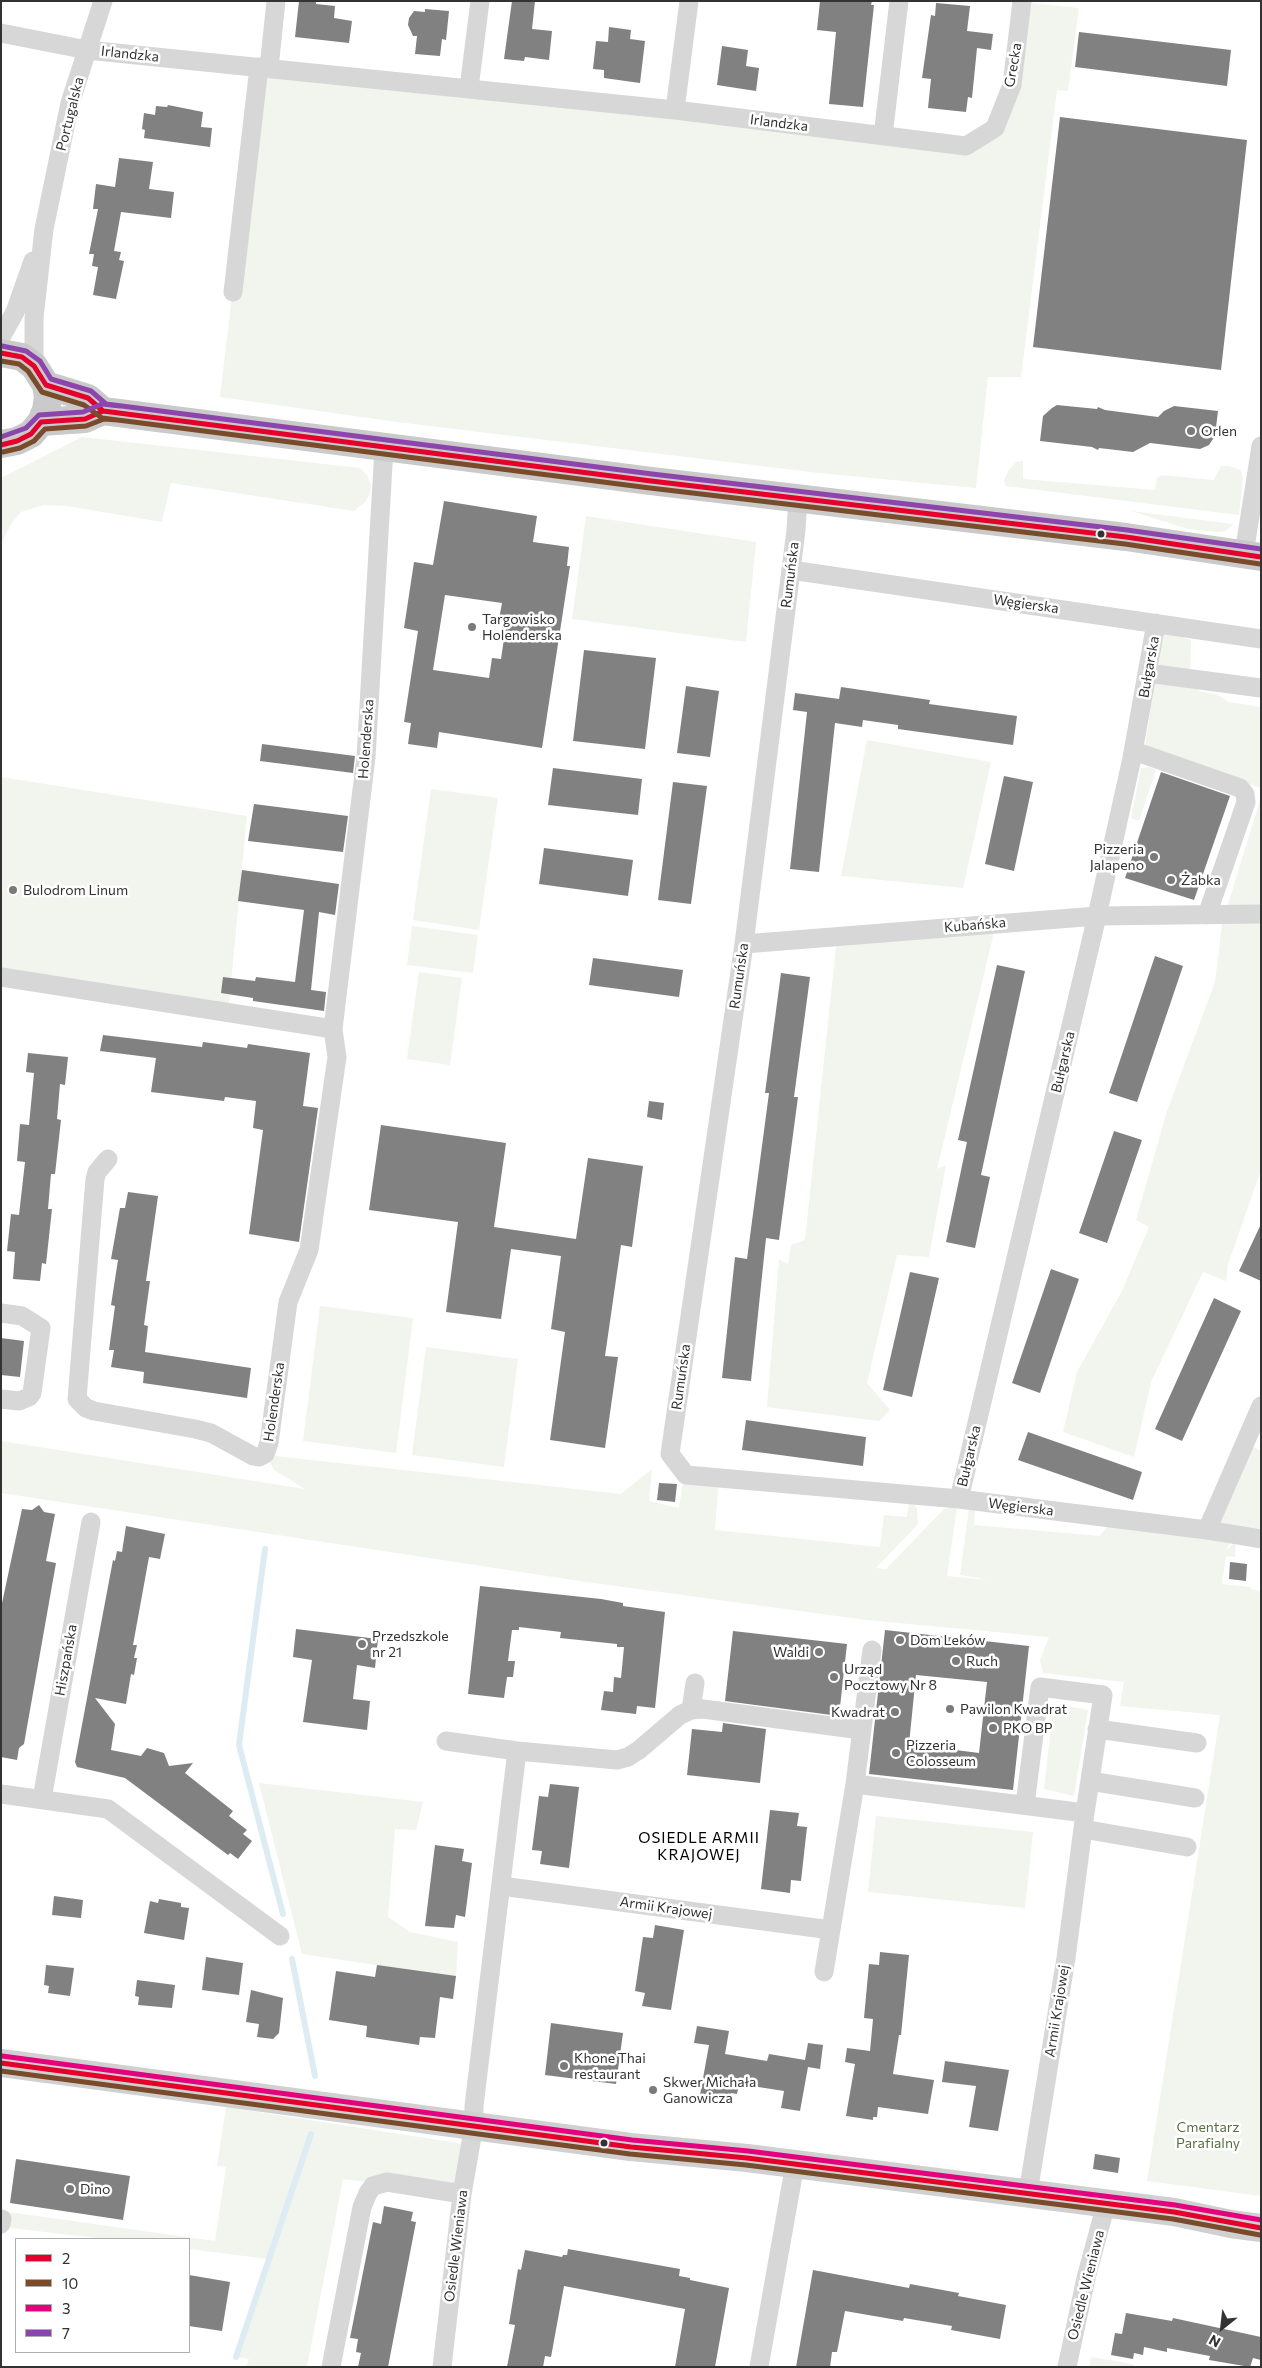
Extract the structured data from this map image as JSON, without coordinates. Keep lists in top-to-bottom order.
{
  "streets": {
    "street": [
      "Irlandzka",
      "Grecka",
      "Portugalska",
      "Rumuńska",
      "Węgierska",
      "Bułgarska",
      "Holenderska",
      "Kubańska",
      "Hiszpańska",
      "Armii Krajowej",
      "Osiedle Wieniawa"
    ]
  },
  "crossings": [
    ["Irlandzka", "Grecka"],
    ["Irlandzka", "Portugalska"],
    ["Rumuńska", "Węgierska"],
    ["Rumuńska", "Kubańska"],
    ["Węgierska", "Bułgarska"],
    ["Bułgarska", "Kubańska"]
  ],
  "districts": ["OSIEDLE ARMII KRAJOWEJ"],
  "parks": ["Cmentarz Parafialny"],
  "places": [
    "Orlen",
    "Targowisko Holenderska",
    "Pizzeria Jalapeno",
    "Żabka",
    "Bulodrom Linum",
    "Dom Leków",
    "Przedszkole nr 21",
    "Waldi",
    "Ruch",
    "Urząd Pocztowy Nr 8",
    "Pawilon Kwadrat",
    "Kwadrat",
    "PKO BP",
    "Pizzeria Colosseum",
    "Khone Thai restaurant",
    "Skwer Michała Ganowicza",
    "Dino"
  ],
  "lines": [
    "transit line 7",
    "transit line 2",
    "transit line 10",
    "transit line 3"
  ],
  "legend": [
    "2",
    "10",
    "3",
    "7"
  ],
  "north": "bottom left"
}
